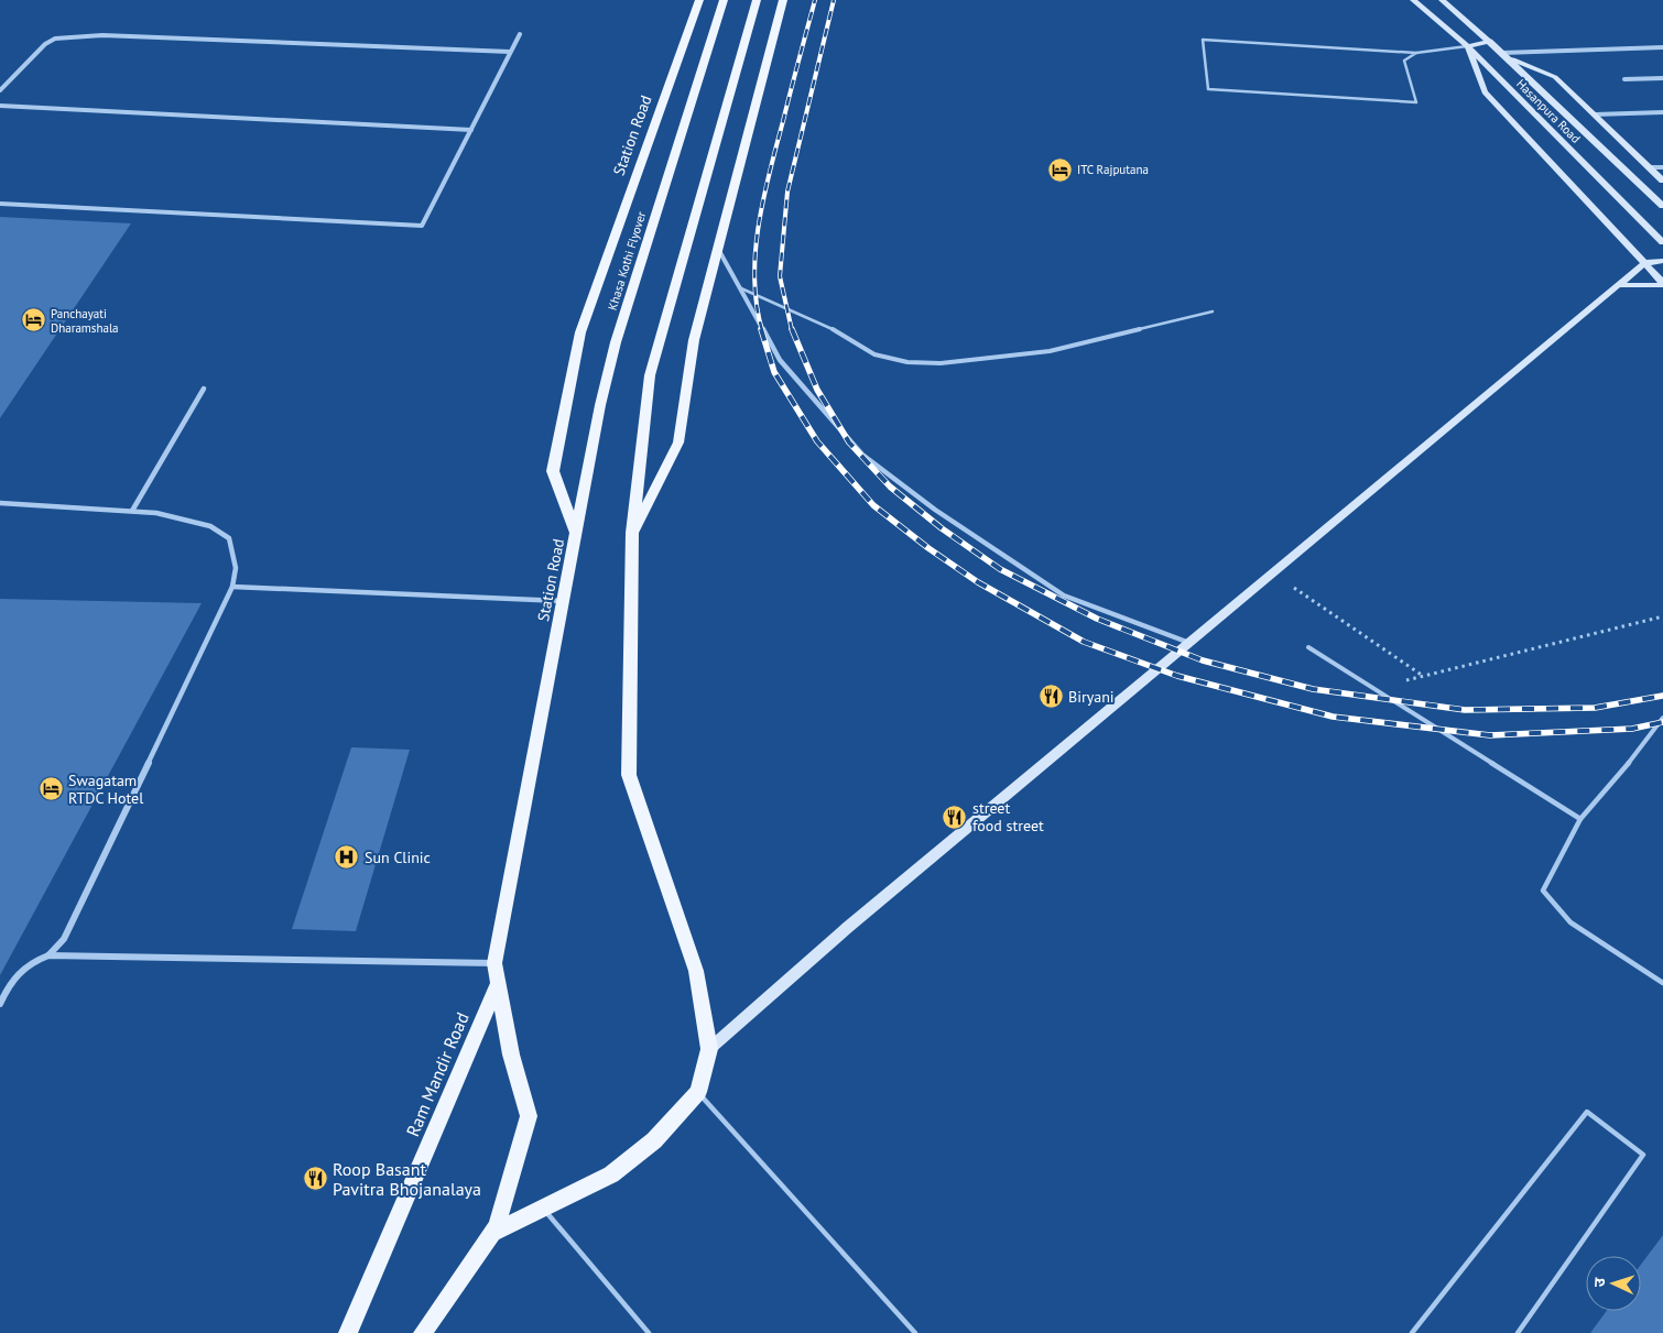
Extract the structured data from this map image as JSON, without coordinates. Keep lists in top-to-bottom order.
{
  "streets": {
    "main road": ["Station Road", "Khasa Kothi Flyover", "Ram Mandir Road"],
    "street": ["Hasanpura Road"]
  },
  "crossings": [
    ["Station Road", "Khasa Kothi Flyover"],
    ["Station Road", "Ram Mandir Road"]
  ],
  "places": {
    "hotel": ["ITC Rajputana", "Panchayati Dharamshala", "Swagatam RTDC Hotel"],
    "restaurant": ["Biryani", "street food street", "Roop Basant Pavitra Bhojanalaya"],
    "hospital": ["Sun Clinic"]
  },
  "north": "left"
}
